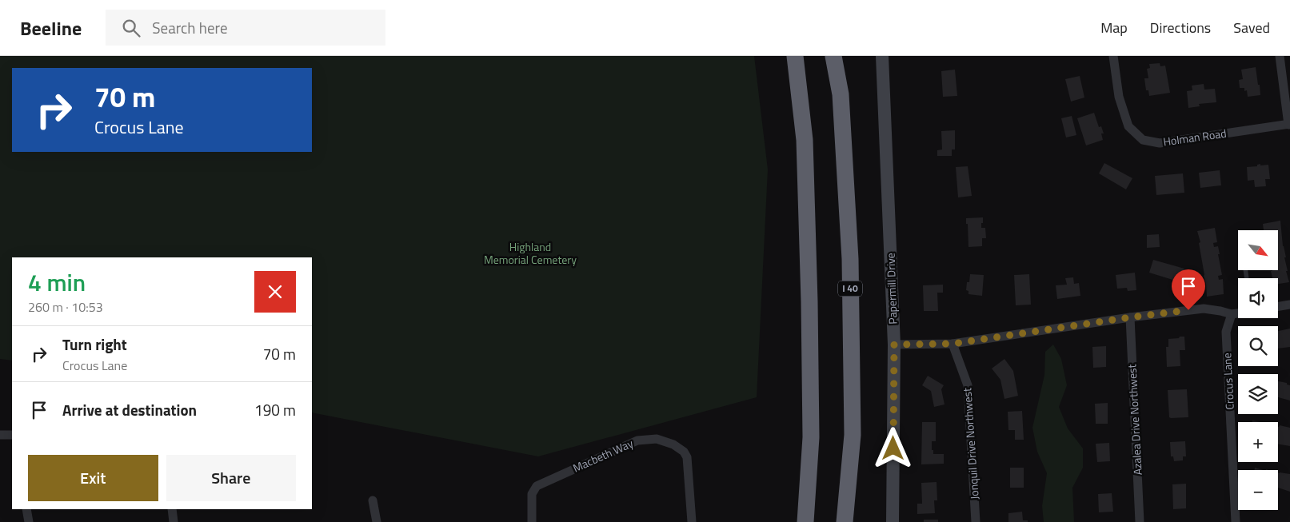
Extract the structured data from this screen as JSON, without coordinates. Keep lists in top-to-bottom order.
{
  "streets": {
    "highway": ["I 40"],
    "main road": ["Papermill Drive"],
    "street": [
      "Holman Road",
      "Crocus Lane",
      "Azalea Drive Northwest",
      "Jonquil Drive Northwest",
      "Macbeth Way"
    ]
  },
  "parks": ["Highland Memorial Cemetery"],
  "north": "bottom right",
  "page": {
    "header": "Beeline",
    "search": "Search here",
    "nav": ["Map", "Directions", "Saved"],
    "turn": ["70 m", "Crocus Lane"],
    "map_buttons": ["+", "−"],
    "heading": ["4 min", "260 m · 10:53"],
    "list": [
      {
        "name": "Turn right",
        "note": "Crocus Lane",
        "value": "70 m"
      },
      {
        "name": "Arrive at destination",
        "value": "190 m"
      }
    ],
    "buttons": ["Exit", "Share"]
  }
}
